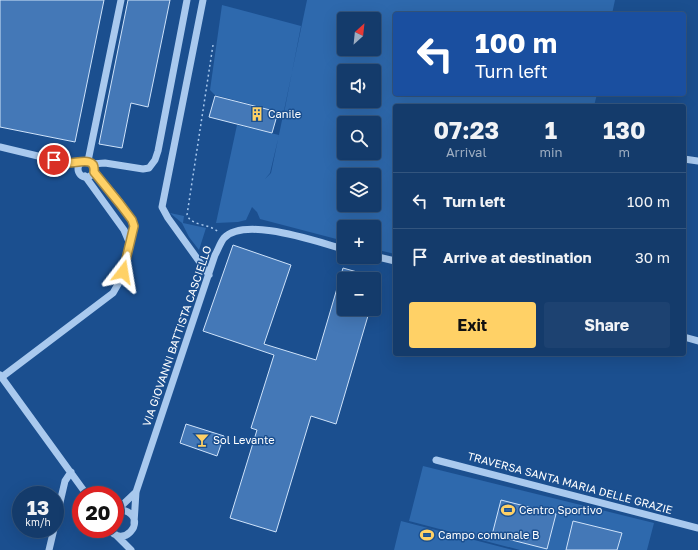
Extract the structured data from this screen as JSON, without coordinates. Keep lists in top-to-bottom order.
{
  "streets": {
    "street": ["VIA GIOVANNI BATTISTA CASCIELLO", "TRAVERSA SANTA MARIA DELLE GRAZIE"]
  },
  "places": {
    "building": ["Canile"],
    "bar": ["Sol Levante"],
    "sports": ["Centro Sportivo", "Campo comunale B"]
  },
  "north": "top right",
  "page": {
    "map_buttons": ["+", "−"],
    "turn": ["100 m", "Turn left"],
    "eta": [
      "07:23",
      "Arrival",
      "1",
      "min",
      "130",
      "m"
    ],
    "list": [
      {
        "name": "Turn left",
        "value": "100 m"
      },
      {
        "name": "Arrive at destination",
        "value": "30 m"
      }
    ],
    "buttons": ["Exit", "Share"],
    "speed": "13 km/h",
    "limit": "20"
  }
}
